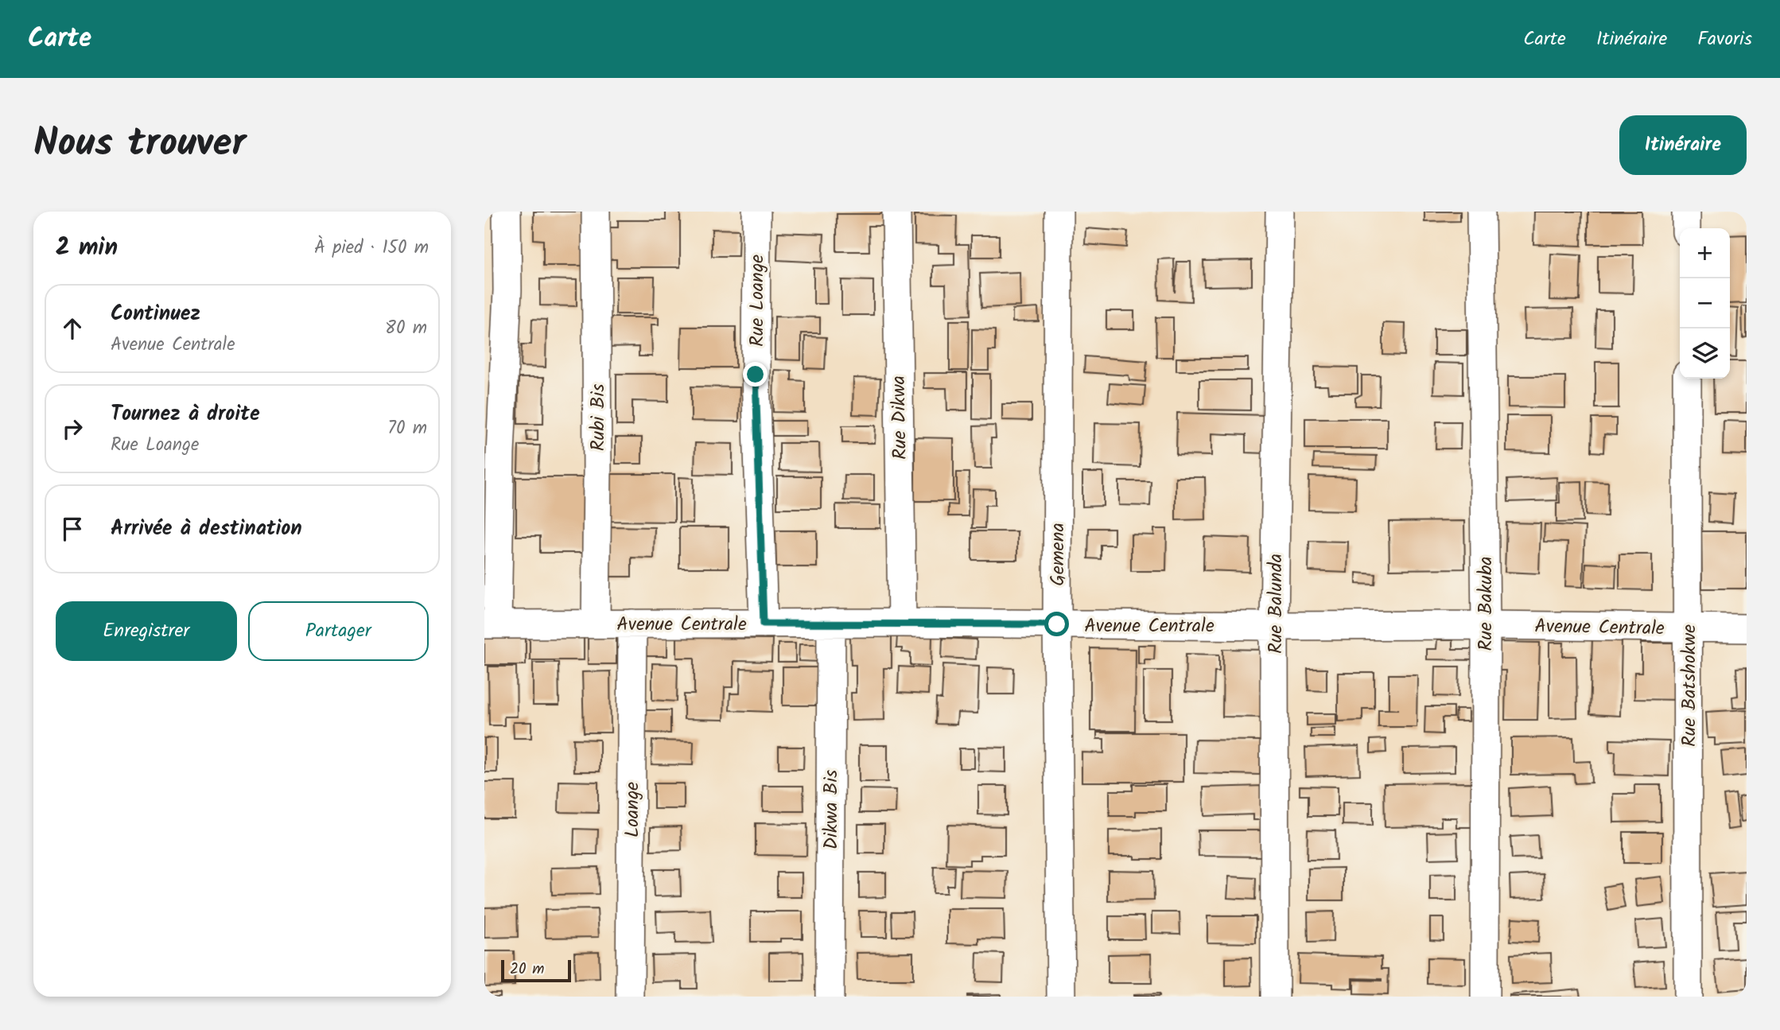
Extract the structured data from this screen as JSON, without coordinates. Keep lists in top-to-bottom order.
{
  "streets": {
    "street": [
      "Rue Loange",
      "Rubi Bis",
      "Rue Dikwa",
      "Gemena",
      "Rue Balunda",
      "Rue Bakuba",
      "Avenue Centrale",
      "Rue Batshokwe",
      "Loange",
      "Dikwa Bis"
    ]
  },
  "crossings": [
    ["Rue Loange", "Avenue Centrale"],
    ["Rubi Bis", "Avenue Centrale"],
    ["Rue Dikwa", "Avenue Centrale"],
    ["Gemena", "Avenue Centrale"],
    ["Rue Balunda", "Avenue Centrale"],
    ["Rue Bakuba", "Avenue Centrale"],
    ["Avenue Centrale", "Rue Batshokwe"],
    ["Avenue Centrale", "Loange"],
    ["Avenue Centrale", "Dikwa Bis"]
  ],
  "scale_bar": "20 m",
  "page": {
    "header": "Carte",
    "nav": ["Carte", "Itinéraire", "Favoris"],
    "title": "Nous trouver",
    "buttons": [
      "Itinéraire",
      ["Enregistrer", "Partager"]
    ],
    "heading": ["2 min", "À pied · 150 m"],
    "map_buttons": ["+", "−"],
    "list": [
      ["Continuez", "Avenue Centrale", "80 m"],
      ["Tournez à droite", "Rue Loange", "70 m"],
      "Arrivée à destination"
    ],
    "scale": "20 m"
  }
}
